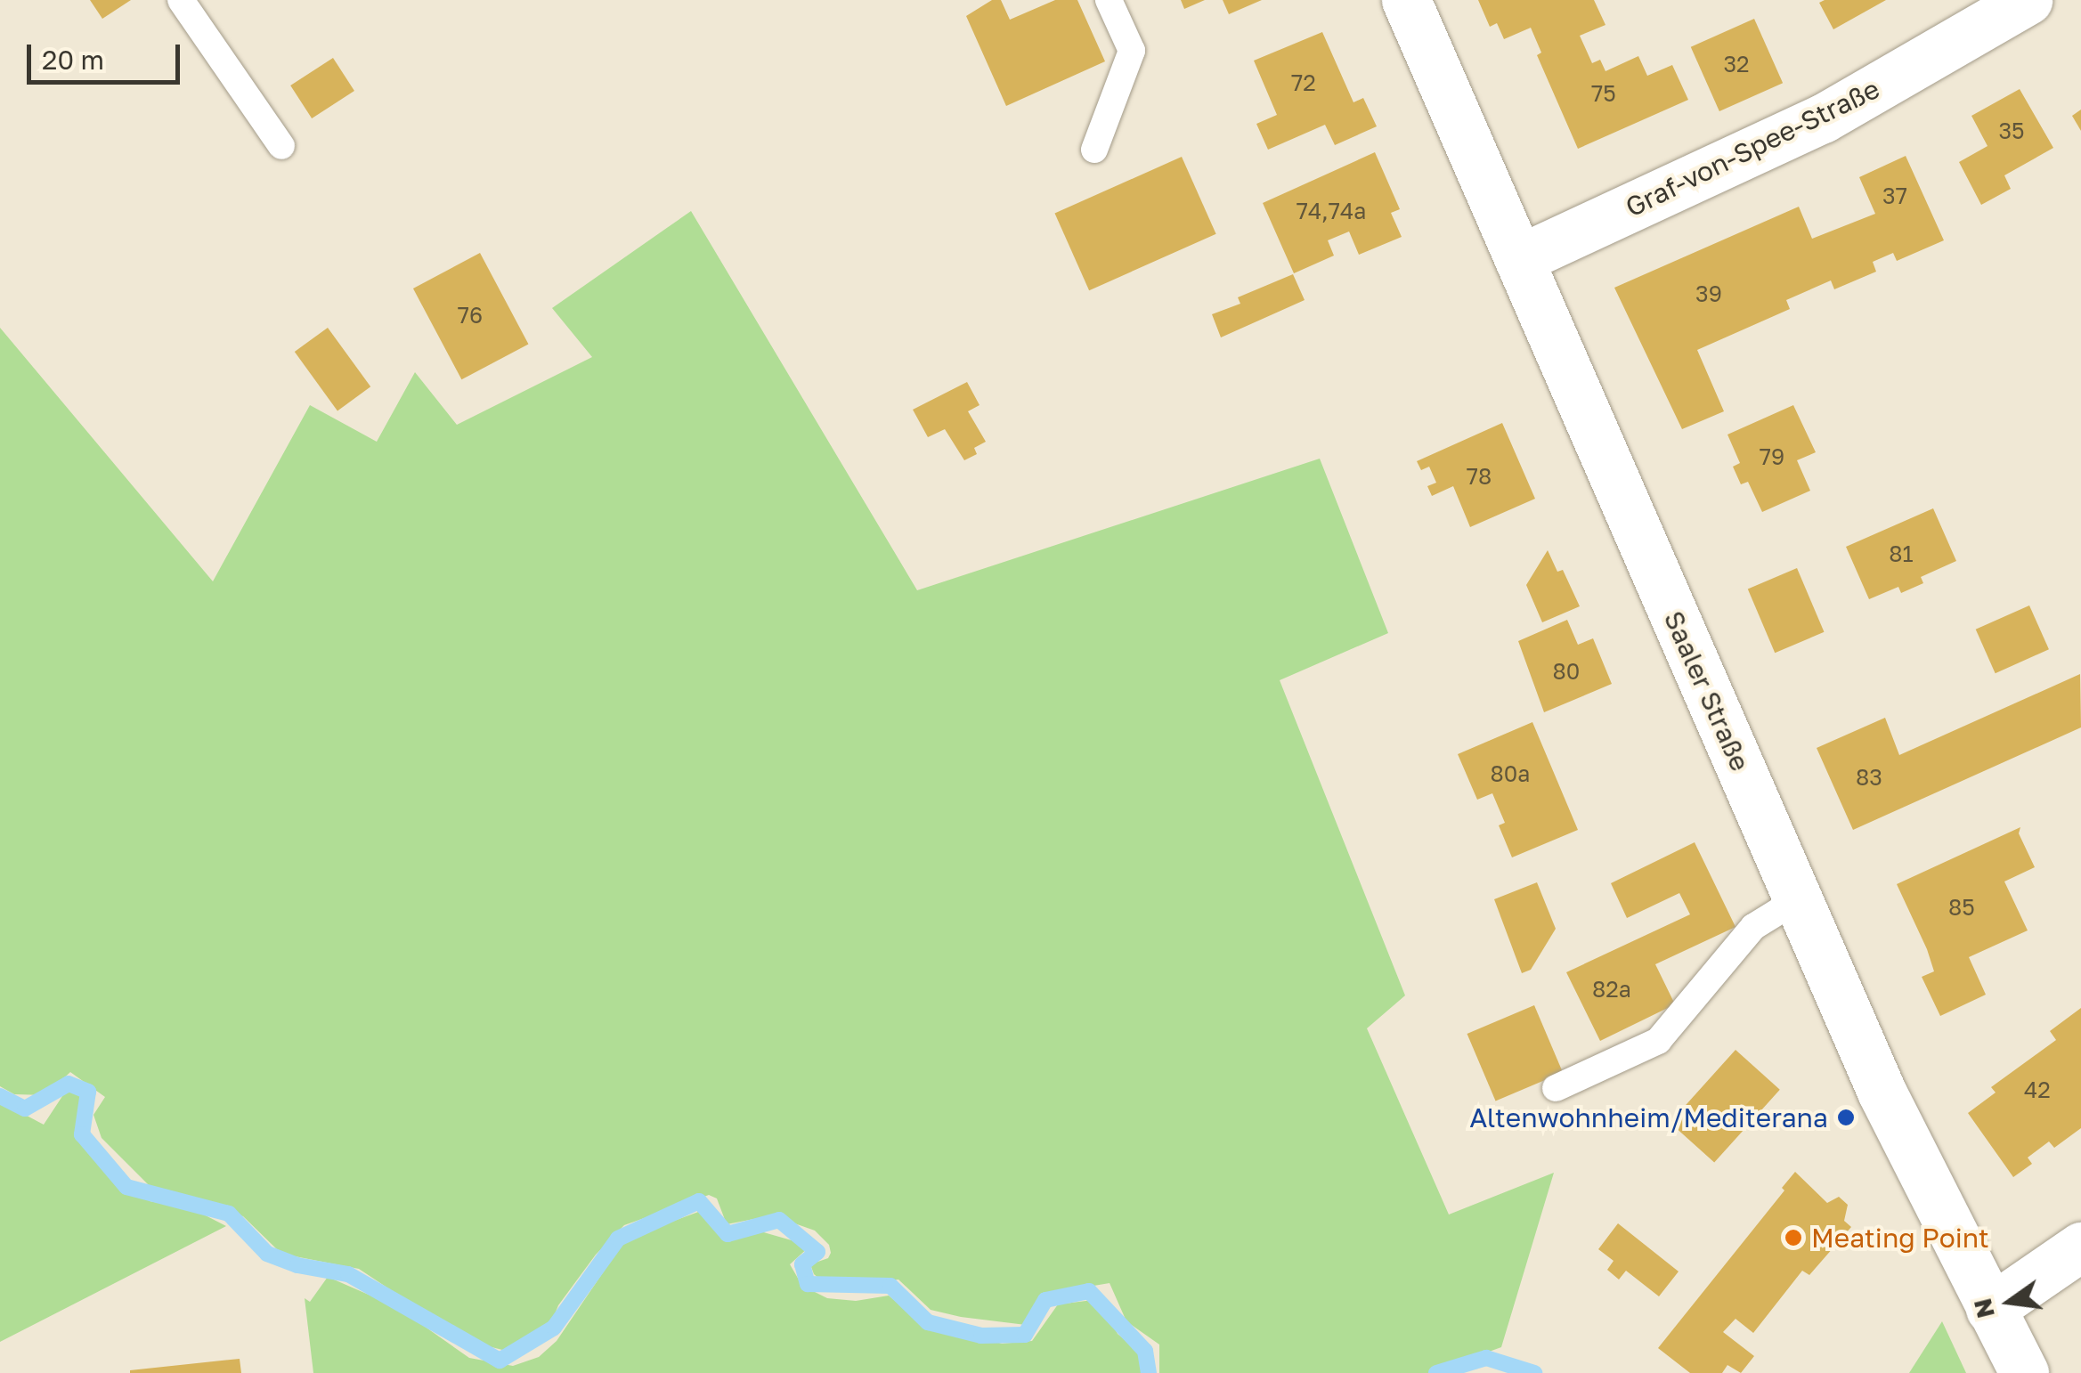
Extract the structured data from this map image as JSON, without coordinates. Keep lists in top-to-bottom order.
{
  "streets": {
    "street": ["Graf-von-Spee-Straße", "Saaler Straße"]
  },
  "crossings": [
    ["Graf-von-Spee-Straße", "Saaler Straße"]
  ],
  "places": ["Altenwohnheim/Mediterana", "Meating Point"],
  "house_numbers": [
    "32",
    "72",
    "75",
    "35",
    "37",
    "74,74a",
    "39",
    "76",
    "79",
    "78",
    "81",
    "80",
    "80a",
    "83",
    "85",
    "82a",
    "42"
  ],
  "scale_bar": "20 m",
  "north": "left"
}
